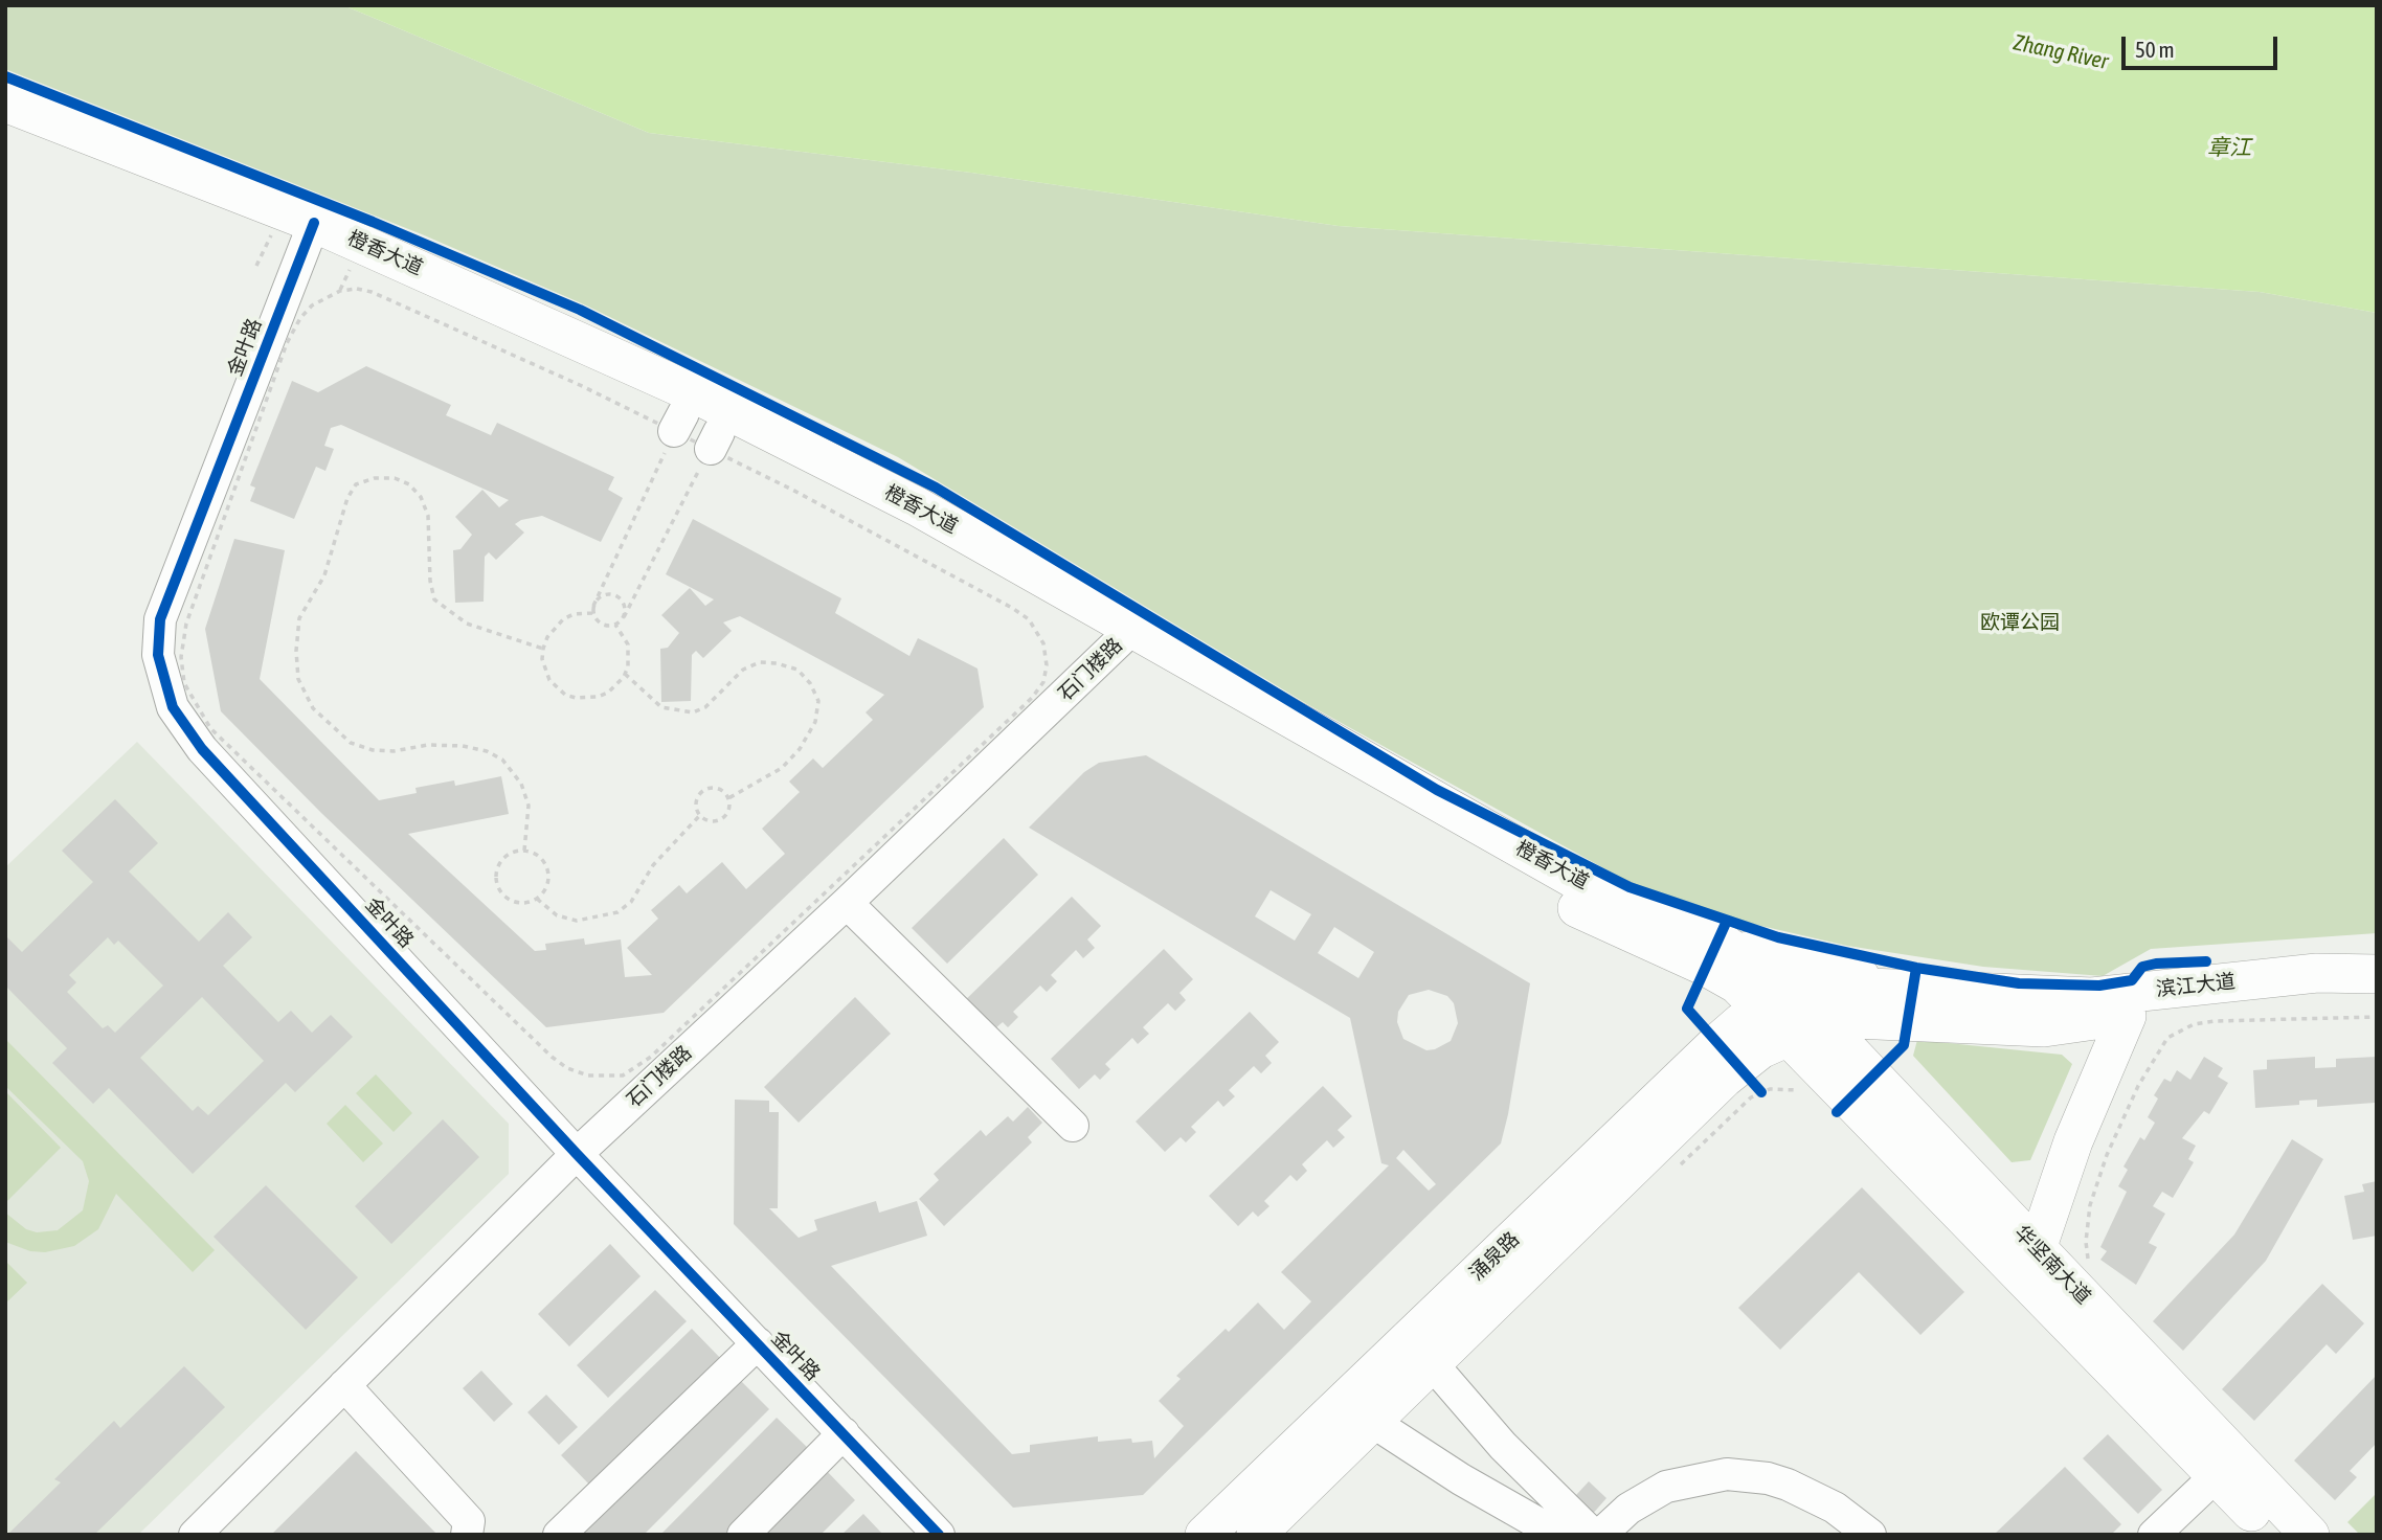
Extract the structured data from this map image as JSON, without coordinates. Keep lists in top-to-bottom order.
{
  "streets": {
    "main road": [
      "橙香大道",
      "滨江大道",
      "涌泉路",
      "华坚南大道"
    ],
    "street": ["金叶路", "石门楼路"]
  },
  "crossings": [
    ["橙香大道", "金叶路"],
    ["橙香大道", "石门楼路"],
    ["橙香大道", "滨江大道"],
    ["橙香大道", "涌泉路"],
    ["橙香大道", "华坚南大道"],
    ["金叶路", "石门楼路"],
    ["滨江大道", "涌泉路"],
    ["滨江大道", "华坚南大道"],
    ["涌泉路", "华坚南大道"]
  ],
  "water": ["Zhang River", "章江"],
  "parks": ["欧谭公园"],
  "scale_bar": "50 m"
}
